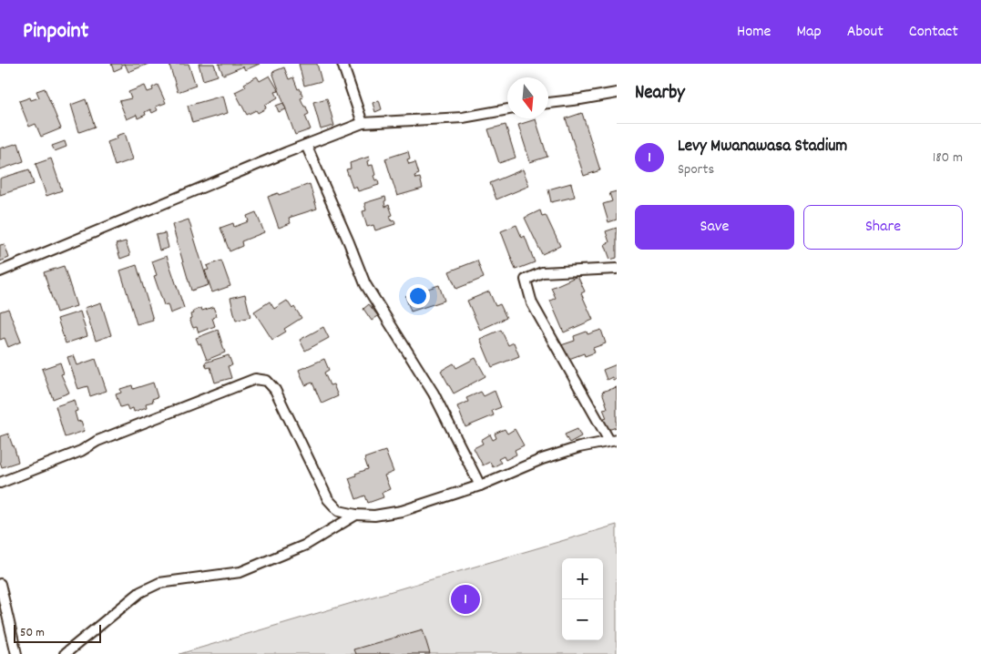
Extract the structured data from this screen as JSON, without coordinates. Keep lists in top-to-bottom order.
{
  "scale_bar": "50 m",
  "north": "bottom",
  "page": {
    "header": "Pinpoint",
    "nav": [
      "Home",
      "Map",
      "About",
      "Contact"
    ],
    "heading": "Nearby",
    "list": [
      {
        "mark": "1",
        "name": "Levy Mwanawasa Stadium",
        "note": "Sports",
        "value": "180 m"
      }
    ],
    "buttons": ["Save", "Share"],
    "map_buttons": ["+", "−"],
    "pins": "1",
    "scale": "50 m"
  }
}
